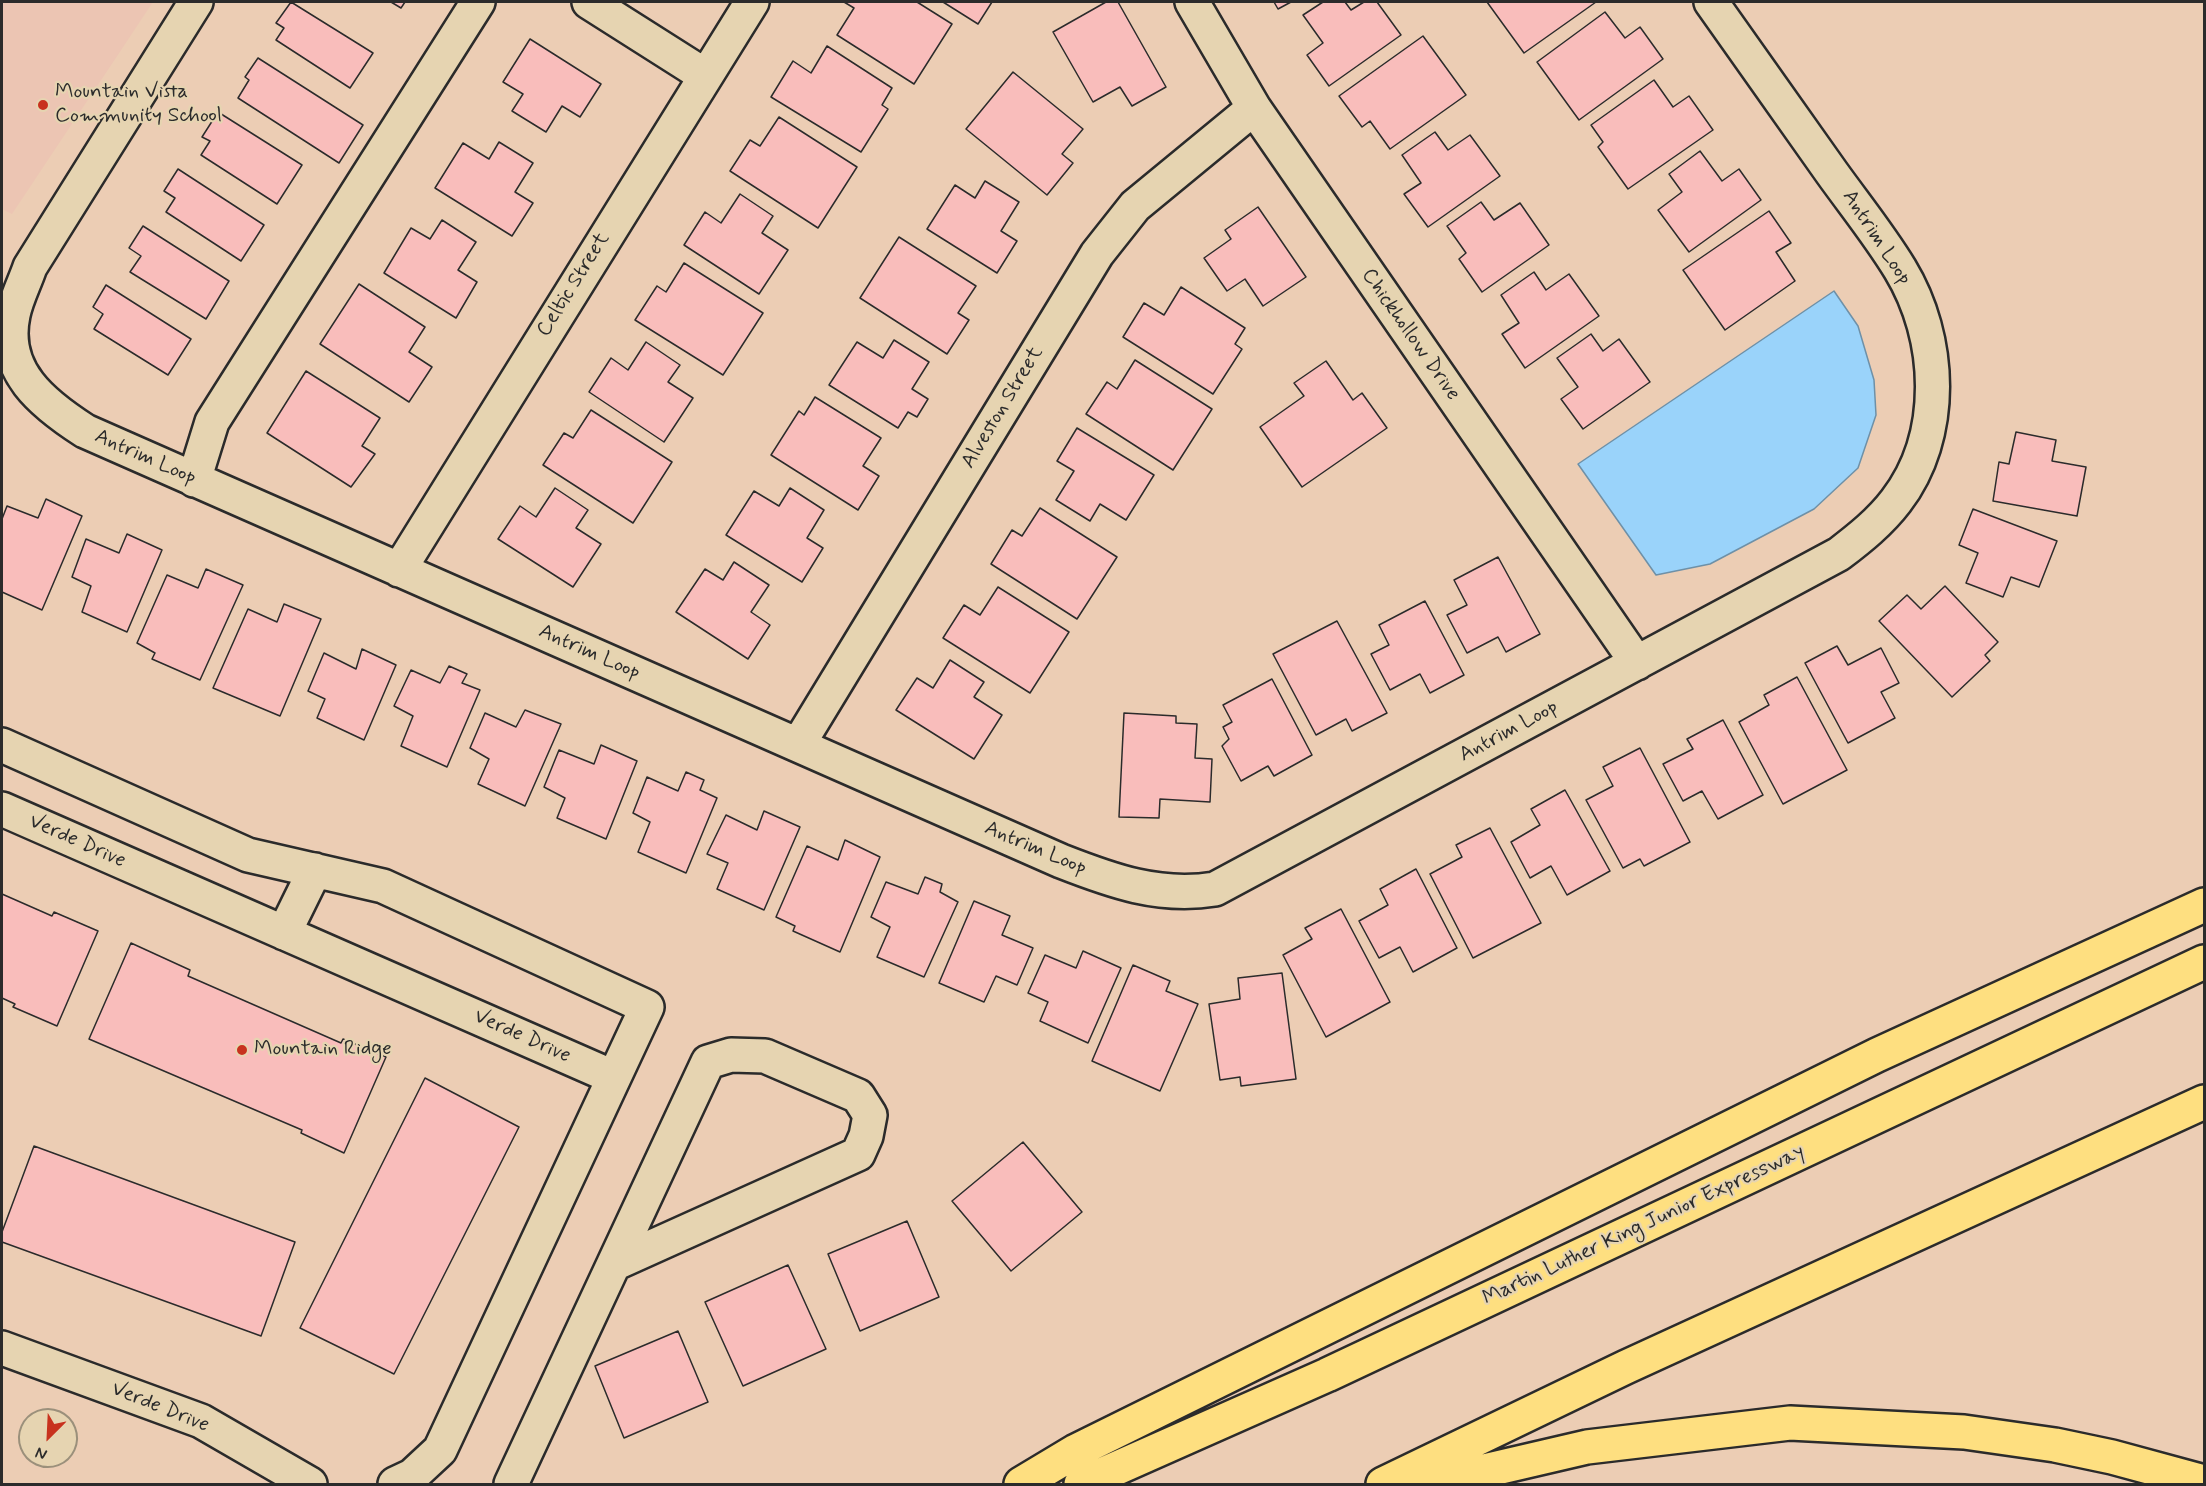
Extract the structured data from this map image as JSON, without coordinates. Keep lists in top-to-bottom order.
{
  "streets": {
    "highway": ["Martin Luther King Junior Expressway"],
    "street": [
      "Antrim Loop",
      "Celtic Street",
      "Chickhollow Drive",
      "Alveston Street",
      "Verde Drive"
    ]
  },
  "crossings": [
    ["Antrim Loop", "Celtic Street"],
    ["Antrim Loop", "Chickhollow Drive"],
    ["Antrim Loop", "Alveston Street"],
    ["Chickhollow Drive", "Alveston Street"]
  ],
  "places": ["Mountain Vista Community School", "Mountain Ridge"],
  "north": "bottom left"
}
